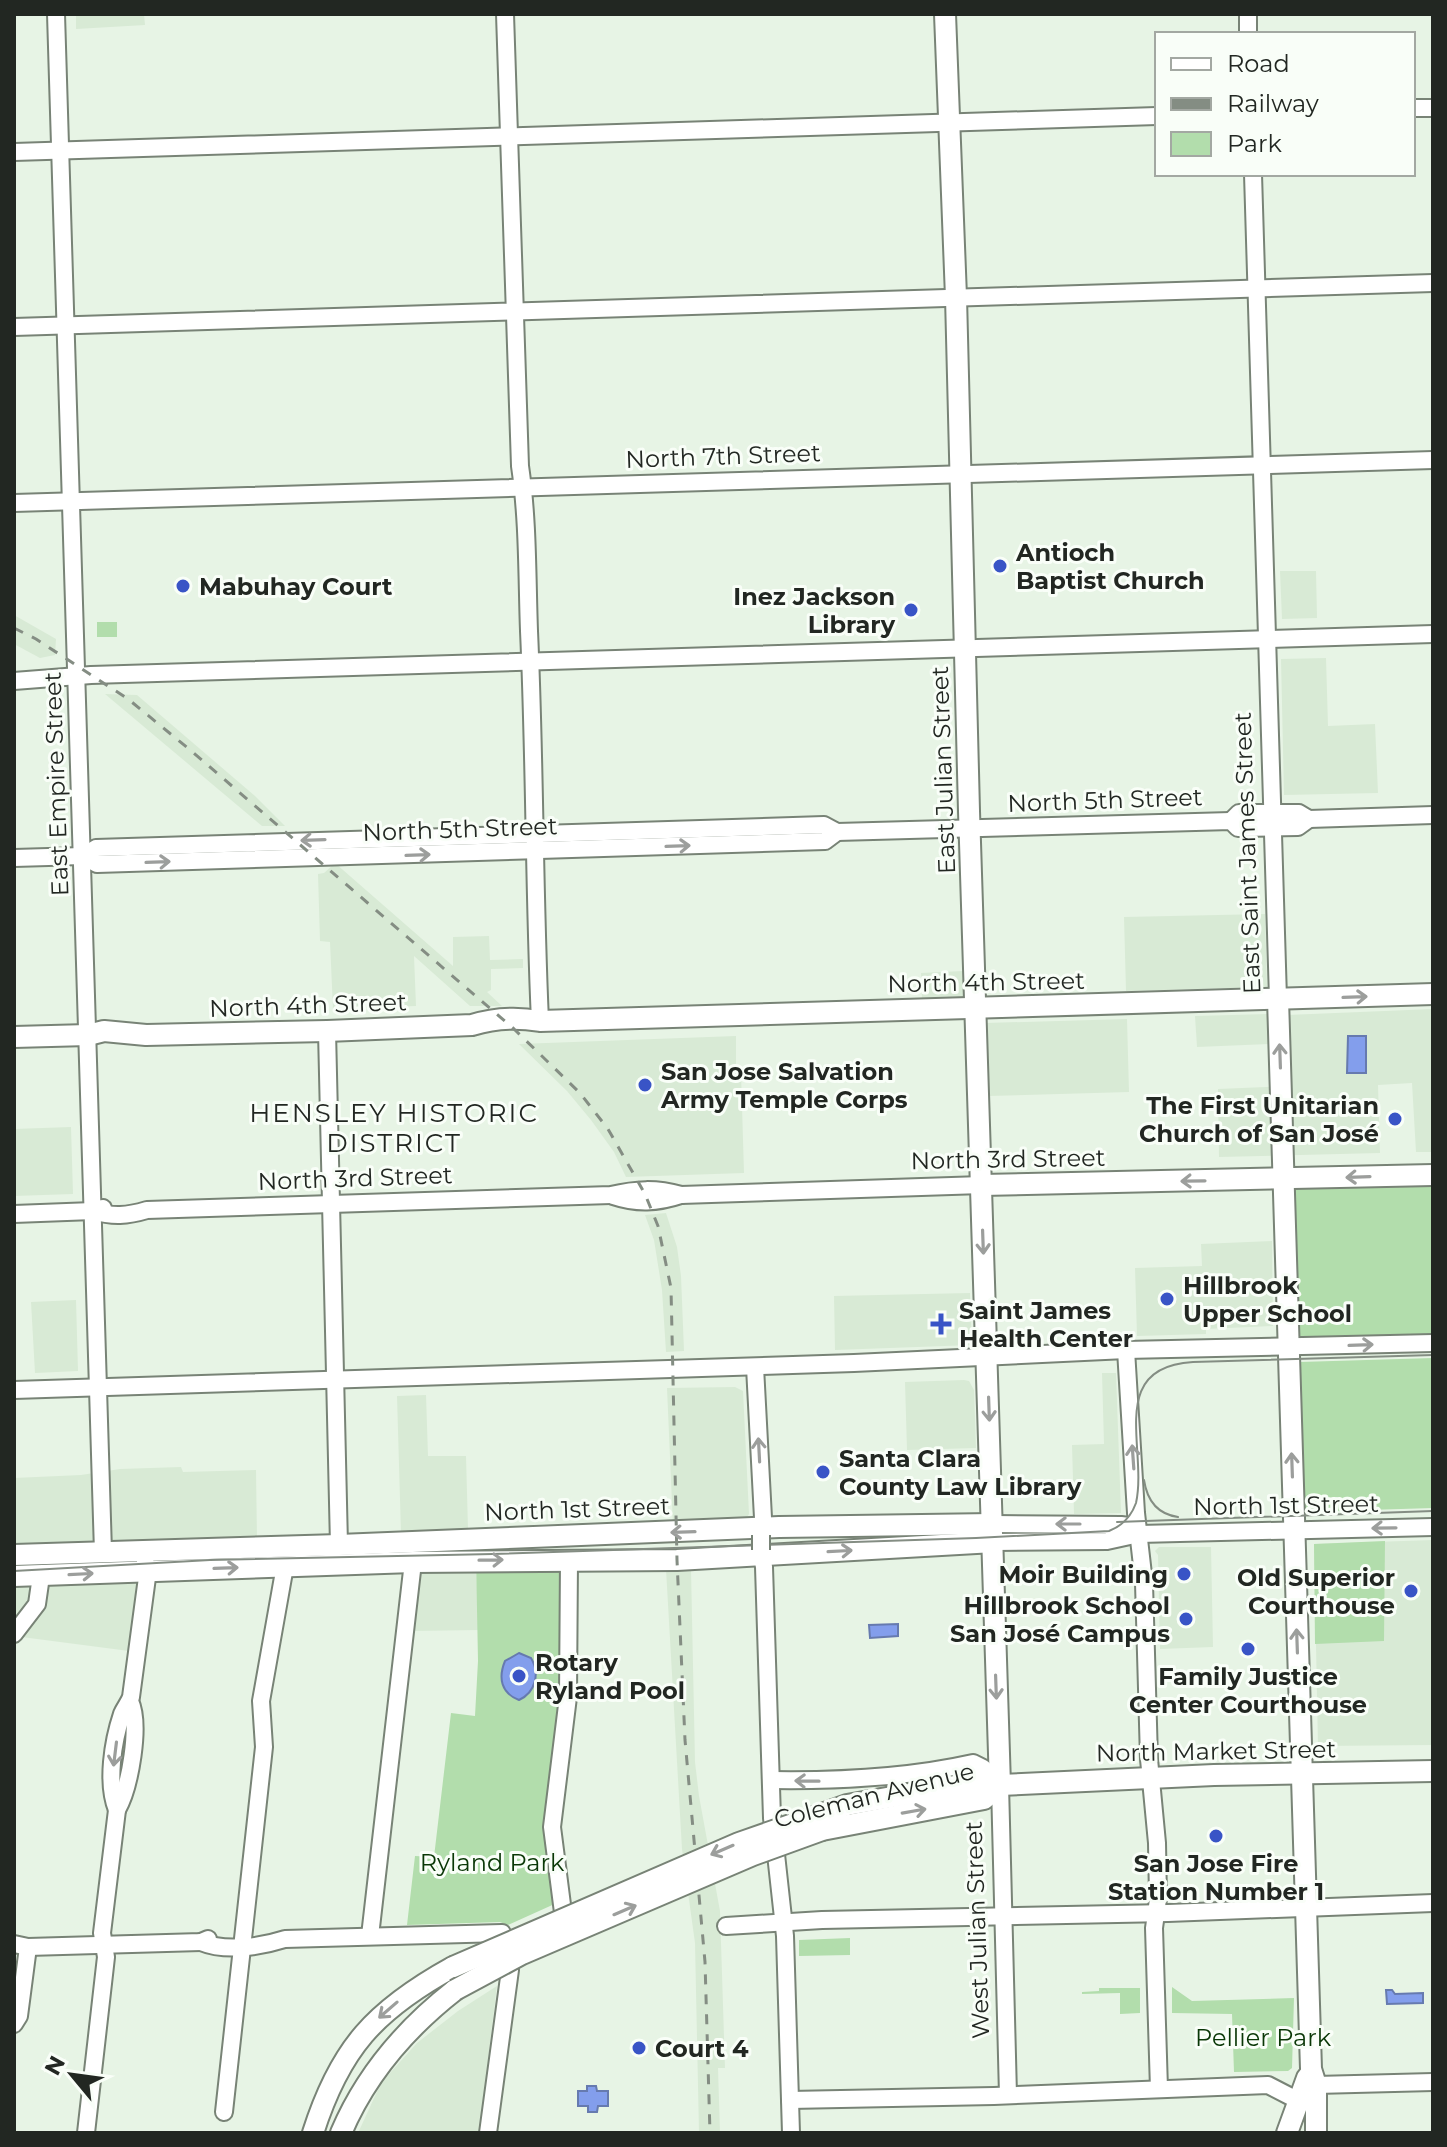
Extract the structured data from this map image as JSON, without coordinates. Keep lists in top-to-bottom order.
{
  "streets": {
    "main road": [
      "East Julian Street",
      "East Saint James Street",
      "North 4th Street",
      "North 3rd Street",
      "North 1st Street",
      "North Market Street",
      "Coleman Avenue",
      "West Julian Street"
    ],
    "street": ["North 7th Street", "East Empire Street", "North 5th Street"]
  },
  "crossings": [
    ["North 7th Street", "East Julian Street"],
    ["North 7th Street", "East Empire Street"],
    ["North 7th Street", "East Saint James Street"],
    ["East Julian Street", "North 5th Street"],
    ["East Julian Street", "North 4th Street"],
    ["East Julian Street", "North 3rd Street"],
    ["East Julian Street", "North 1st Street"],
    ["East Julian Street", "West Julian Street"],
    ["East Empire Street", "North 5th Street"],
    ["East Empire Street", "North 4th Street"],
    ["East Empire Street", "North 3rd Street"],
    ["East Empire Street", "North 1st Street"],
    ["North 5th Street", "East Saint James Street"],
    ["East Saint James Street", "North 4th Street"],
    ["East Saint James Street", "North 3rd Street"],
    ["East Saint James Street", "North 1st Street"],
    ["East Saint James Street", "North Market Street"],
    ["North 1st Street", "West Julian Street"],
    ["North Market Street", "Coleman Avenue"],
    ["North Market Street", "West Julian Street"],
    ["Coleman Avenue", "West Julian Street"]
  ],
  "one_way": ["West Julian Street"],
  "districts": ["HENSLEY HISTORIC DISTRICT"],
  "parks": ["Ryland Park", "Pellier Park"],
  "places": {
    "other": [
      "Antioch Baptist Church",
      "Mabuhay Court",
      "Inez Jackson Library",
      "San Jose Salvation Army Temple Corps",
      "The First Unitarian Church of San José",
      "Hillbrook Upper School",
      "Santa Clara County Law Library",
      "Moir Building",
      "Old Superior Courthouse",
      "Hillbrook School San José Campus",
      "Family Justice Center Courthouse",
      "Rotary Ryland Pool",
      "San Jose Fire Station Number 1",
      "Court 4"
    ],
    "health": ["Saint James Health Center"]
  },
  "legend": ["Road", "Railway", "Park"],
  "north": "top left"
}
